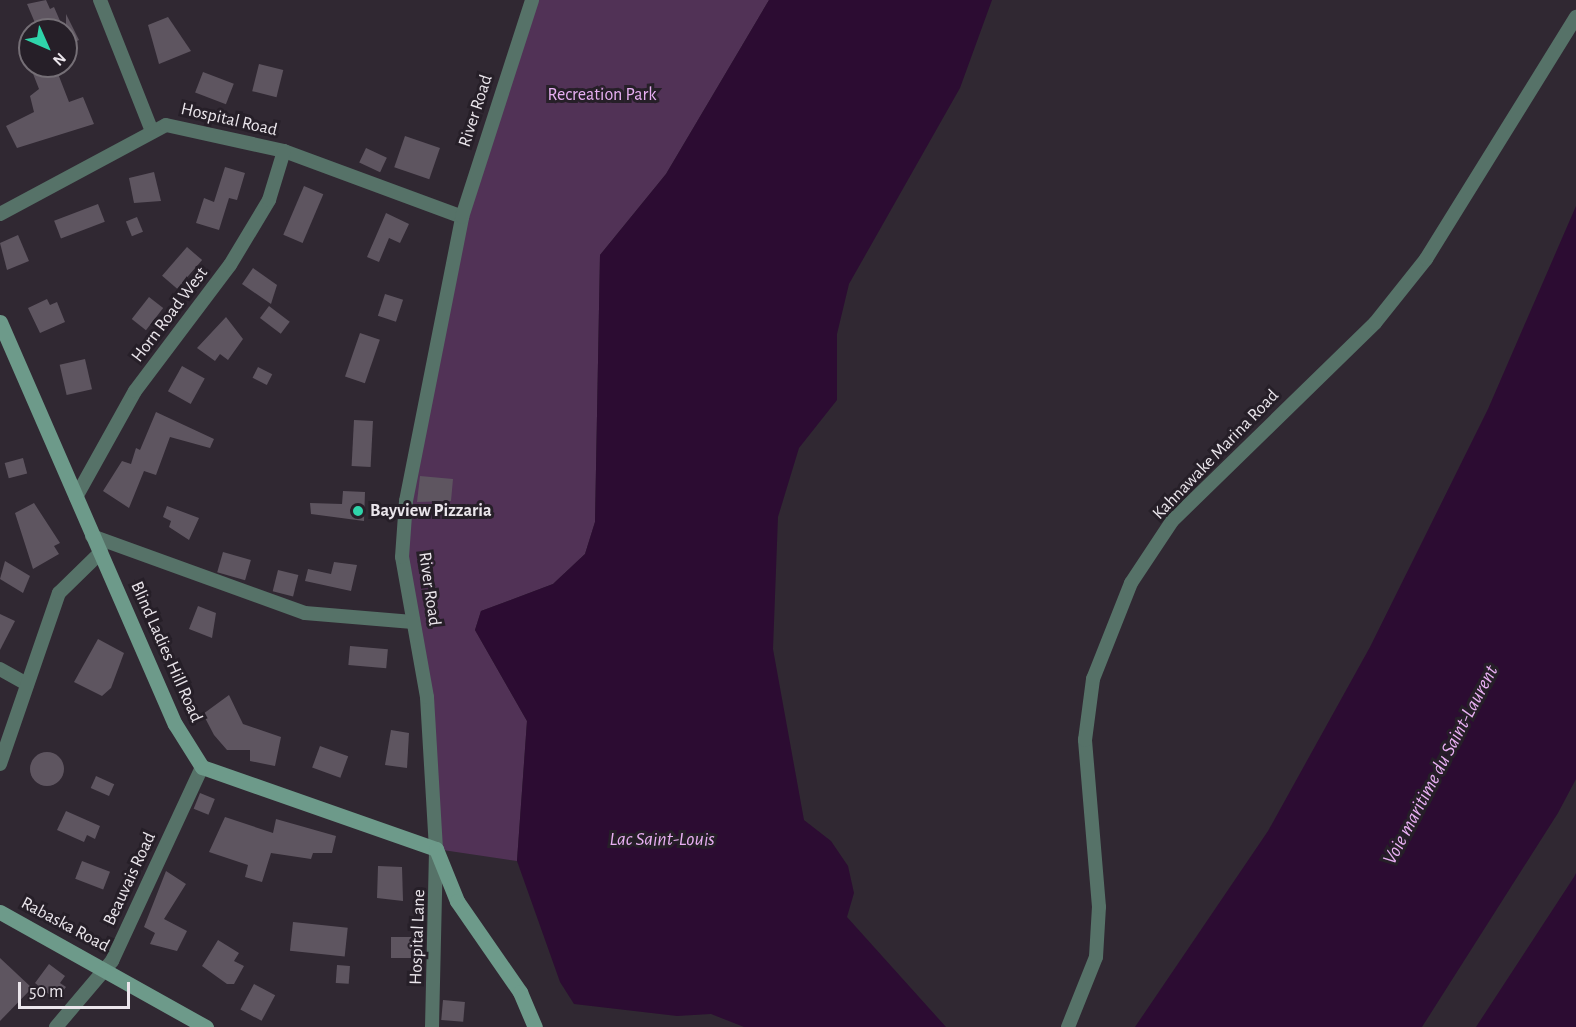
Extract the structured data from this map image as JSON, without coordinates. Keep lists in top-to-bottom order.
{
  "streets": {
    "street": [
      "River Road",
      "Hospital Road",
      "Horn Road West",
      "Kahnawake Marina Road",
      "Blind Ladies Hill Road",
      "Beauvais Road",
      "Rabaska Road",
      "Hospital Lane"
    ]
  },
  "crossings": [
    ["River Road", "Hospital Road"],
    ["River Road", "Hospital Lane"],
    ["Hospital Road", "Horn Road West"],
    ["Horn Road West", "Blind Ladies Hill Road"],
    ["Blind Ladies Hill Road", "Beauvais Road"],
    ["Beauvais Road", "Rabaska Road"]
  ],
  "water": ["Voie maritime du Saint-Laurent", "Lac Saint-Louis"],
  "parks": ["Recreation Park"],
  "places": ["Bayview Pizzaria"],
  "scale_bar": "50 m",
  "north": "bottom right"
}
